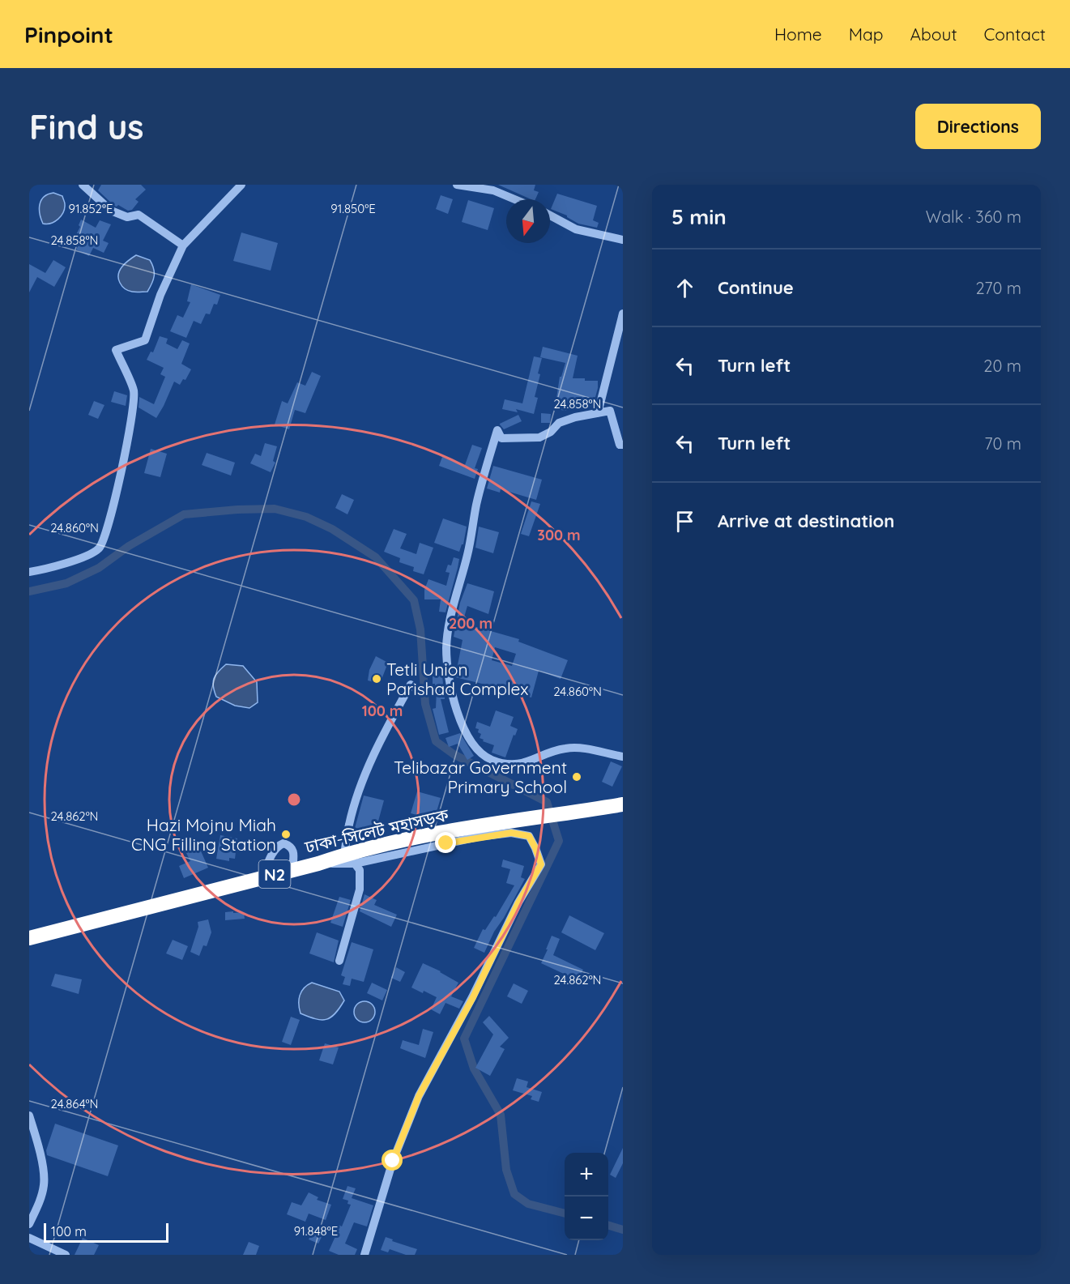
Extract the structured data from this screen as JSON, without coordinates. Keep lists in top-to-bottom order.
{
  "streets": {
    "highway": ["ঢাকা-সিলেট মহাসড়ক", "N2"]
  },
  "places": ["Tetli Union Parishad Complex", "Telibazar Government Primary School", "Hazi Mojnu Miah CNG Filling Station"],
  "scale_bar": "100 m",
  "north": "bottom",
  "page": {
    "header": "Pinpoint",
    "nav": [
      "Home",
      "Map",
      "About",
      "Contact"
    ],
    "buttons": "Directions",
    "title": "Find us",
    "heading": ["5 min", "Walk · 360 m"],
    "list": [
      ["Continue", "270 m"],
      ["Turn left", "20 m"],
      ["Turn left", "70 m"],
      "Arrive at destination"
    ],
    "map_buttons": ["+", "−"],
    "scale": "100 m"
  },
  "coordinates": [
    "91.852°E",
    "91.850°E",
    "24.858°N",
    "24.860°N",
    "24.862°N",
    "24.864°N",
    "91.848°E"
  ],
  "rings": ["300 m", "200 m", "100 m"]
}
